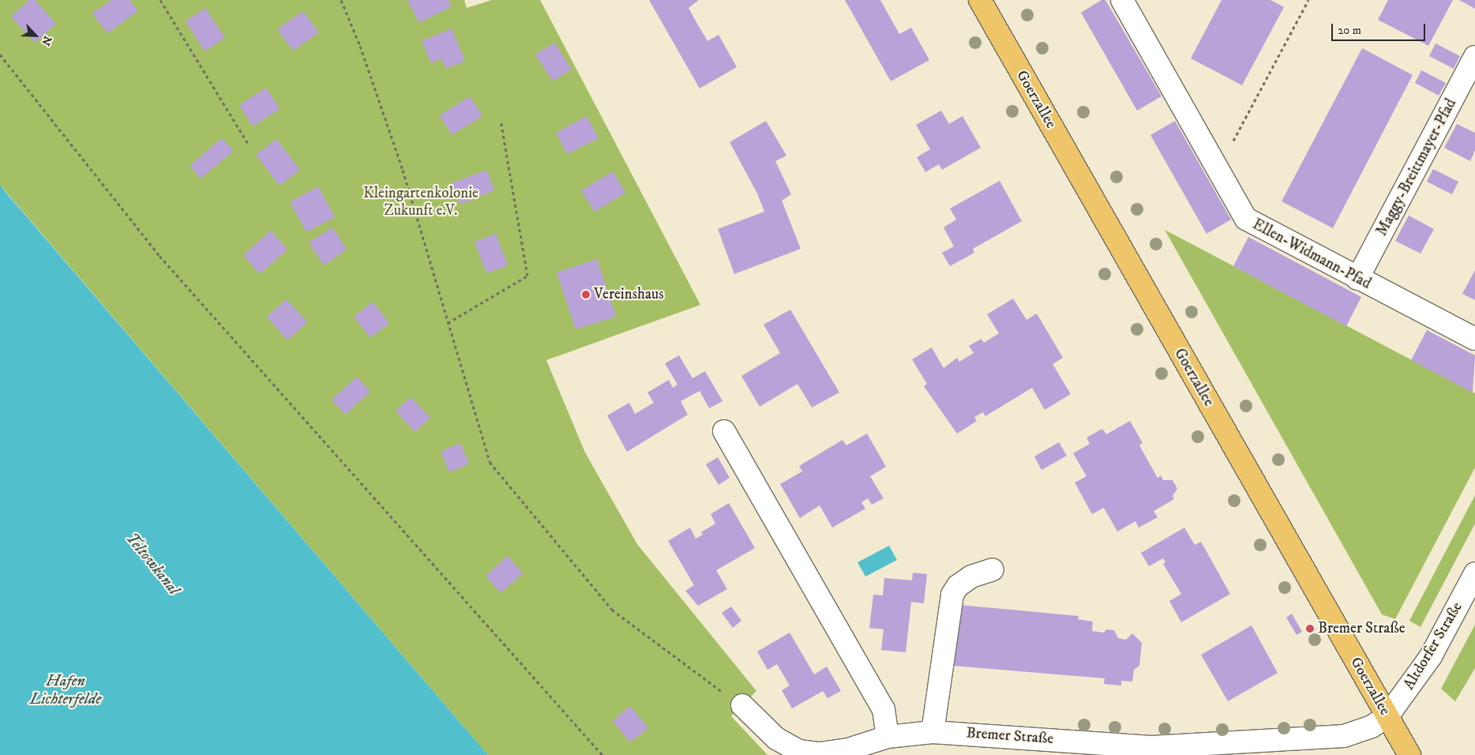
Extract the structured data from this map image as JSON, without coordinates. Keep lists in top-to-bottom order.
{
  "streets": {
    "main road": ["Goerzallee"],
    "street": [
      "Maggy-Breittmayer-Pfad",
      "Ellen-Widmann-Pfad",
      "Altdorfer Straße",
      "Bremer Straße"
    ]
  },
  "crossings": [
    ["Goerzallee", "Altdorfer Straße"],
    ["Goerzallee", "Bremer Straße"],
    ["Maggy-Breittmayer-Pfad", "Ellen-Widmann-Pfad"],
    ["Altdorfer Straße", "Bremer Straße"]
  ],
  "water": ["Teltowkanal", "Hafen Lichterfelde"],
  "parks": ["Kleingartenkolonie Zukunft e.V."],
  "places": ["Vereinshaus", "Bremer Straße"],
  "scale_bar": "20 m",
  "north": "bottom right"
}
